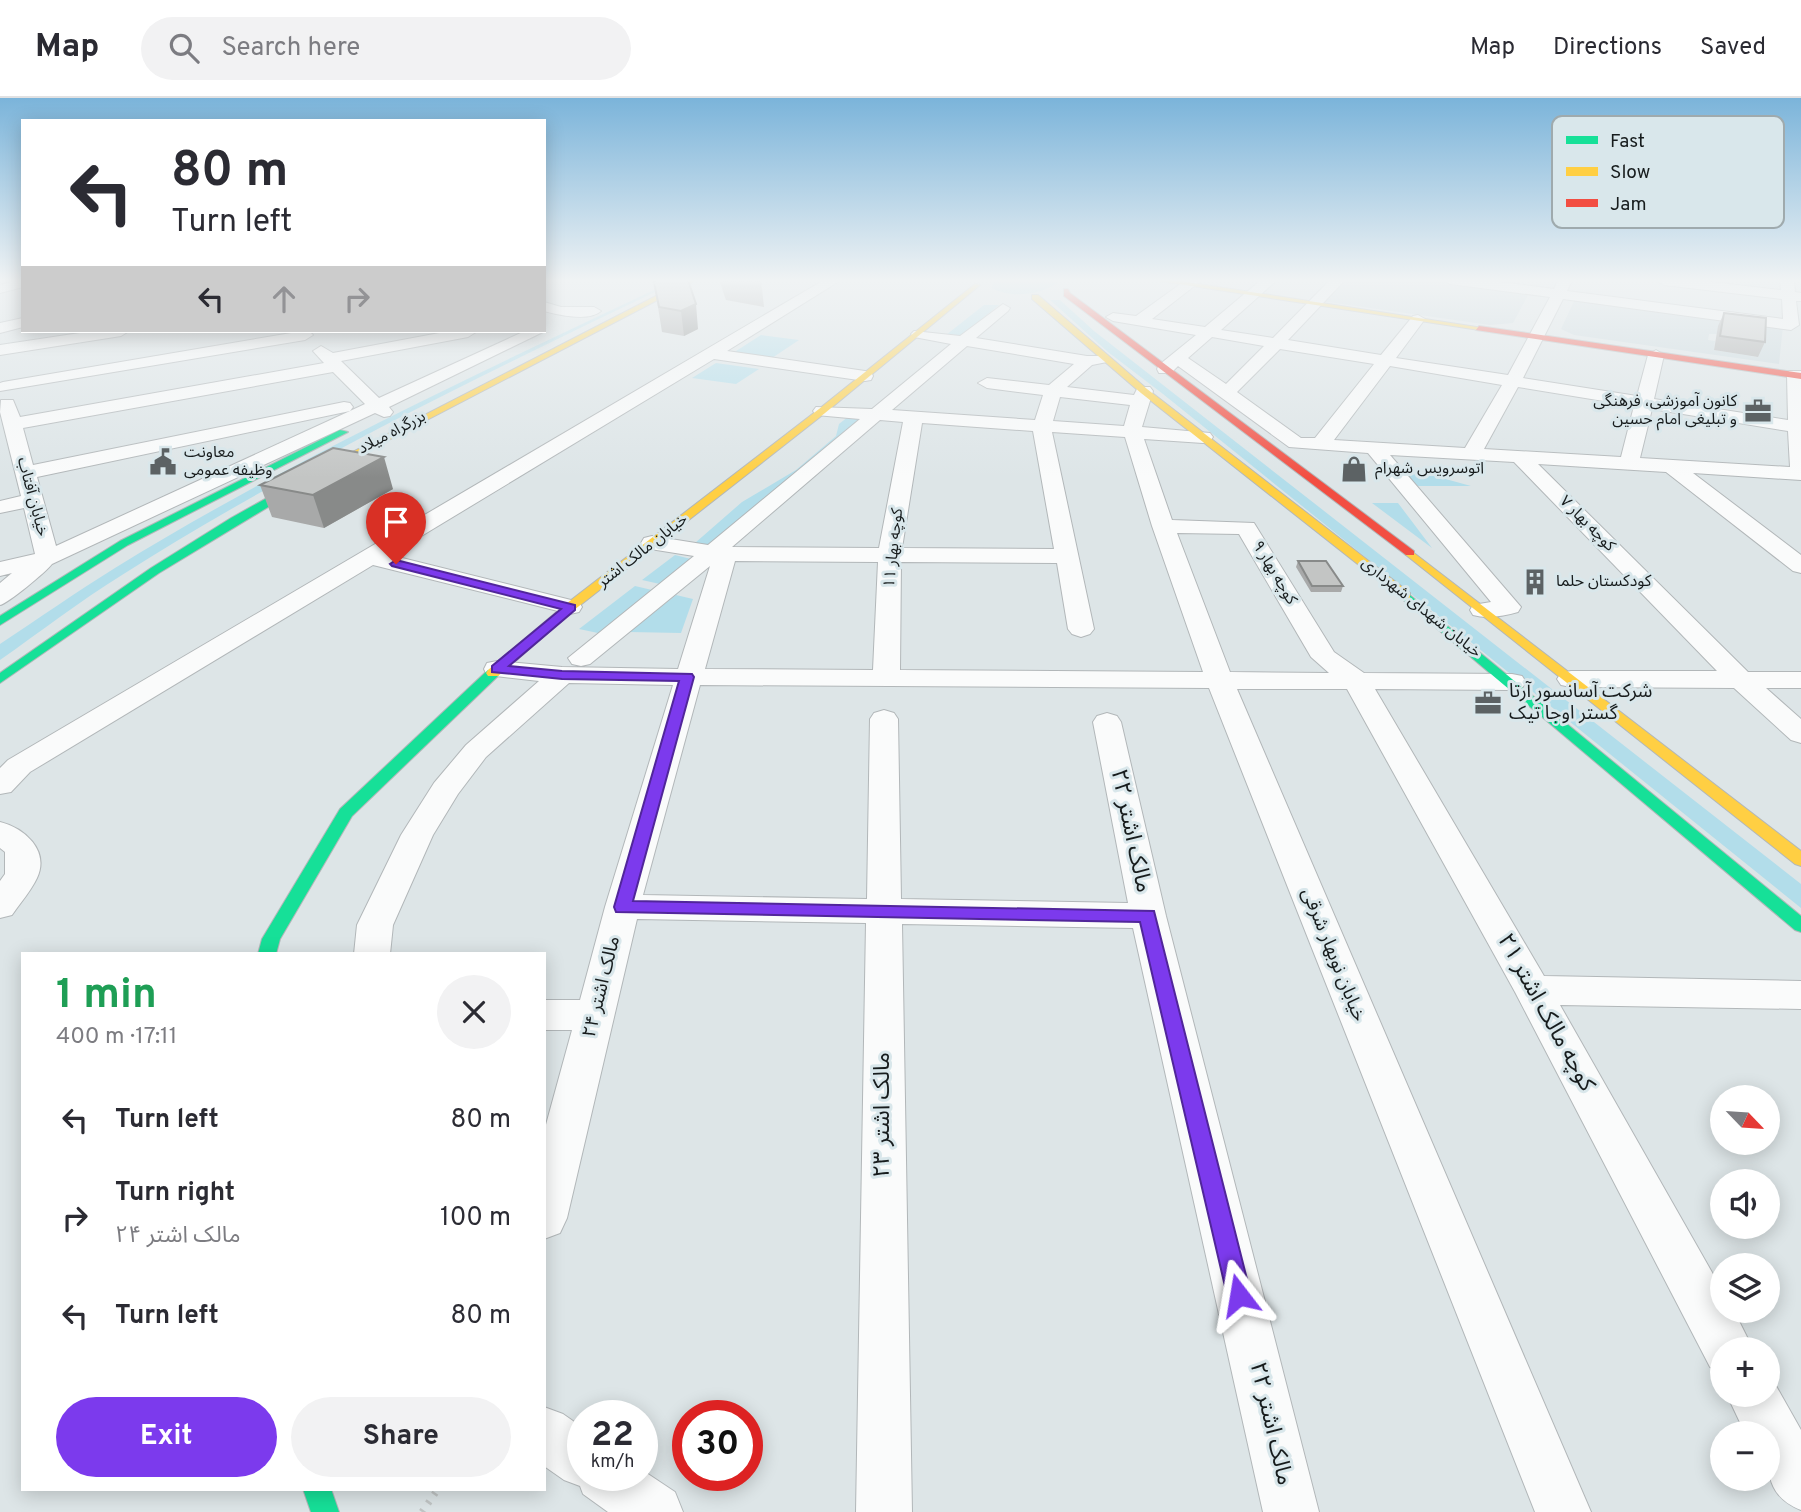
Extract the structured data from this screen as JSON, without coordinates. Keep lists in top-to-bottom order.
{
  "streets": {
    "main road": ["بزرگراه میلاد", "خیابان مالک اشتر", "خیابان شهدای شهرداری"],
    "street": [
      "خیابان آفتاب",
      "کوچه بهار ۷",
      "کوچه بهار ۱۱",
      "کوچه بهار ۹",
      "مالک اشتر ۲۲",
      "خیابان نوبهار شرقی",
      "مالک اشتر ۲۴",
      "کوچه مالک اشتر ۲۱",
      "مالک اشتر ۲۳"
    ]
  },
  "crossings": [
    ["بزرگراه میلاد", "خیابان آفتاب"],
    ["کوچه بهار ۹", "خیابان نوبهار شرقی"],
    ["کوچه بهار ۹", "کوچه مالک اشتر ۲۱"],
    ["خیابان شهدای شهرداری", "خیابان نوبهار شرقی"]
  ],
  "places": {
    "office": ["کانون آموزشی، فرهنگی و تبلیغی امام حسین", "شرکت آسانسور آرتا گستر اوجا تیک"],
    "public building": ["معاونت وظیفه عمومی"],
    "shop": ["اتوسرویس شهرام"],
    "building": ["کودکستان حلما"]
  },
  "legend": ["Fast", "Slow", "Jam"],
  "north": "bottom right",
  "page": {
    "header": "Map",
    "search": "Search here",
    "nav": ["Map", "Directions", "Saved"],
    "turn": ["80 m", "Turn left"],
    "heading": ["1 min", "400 m · 17:11"],
    "list": [
      {
        "name": "Turn left",
        "value": "80 m"
      },
      {
        "name": "Turn right",
        "note": "مالک اشتر ۲۴",
        "value": "100 m"
      },
      {
        "name": "Turn left",
        "value": "80 m"
      }
    ],
    "map_buttons": ["+", "−"],
    "buttons": ["Exit", "Share"],
    "speed": "22 km/h",
    "limit": "30"
  }
}
